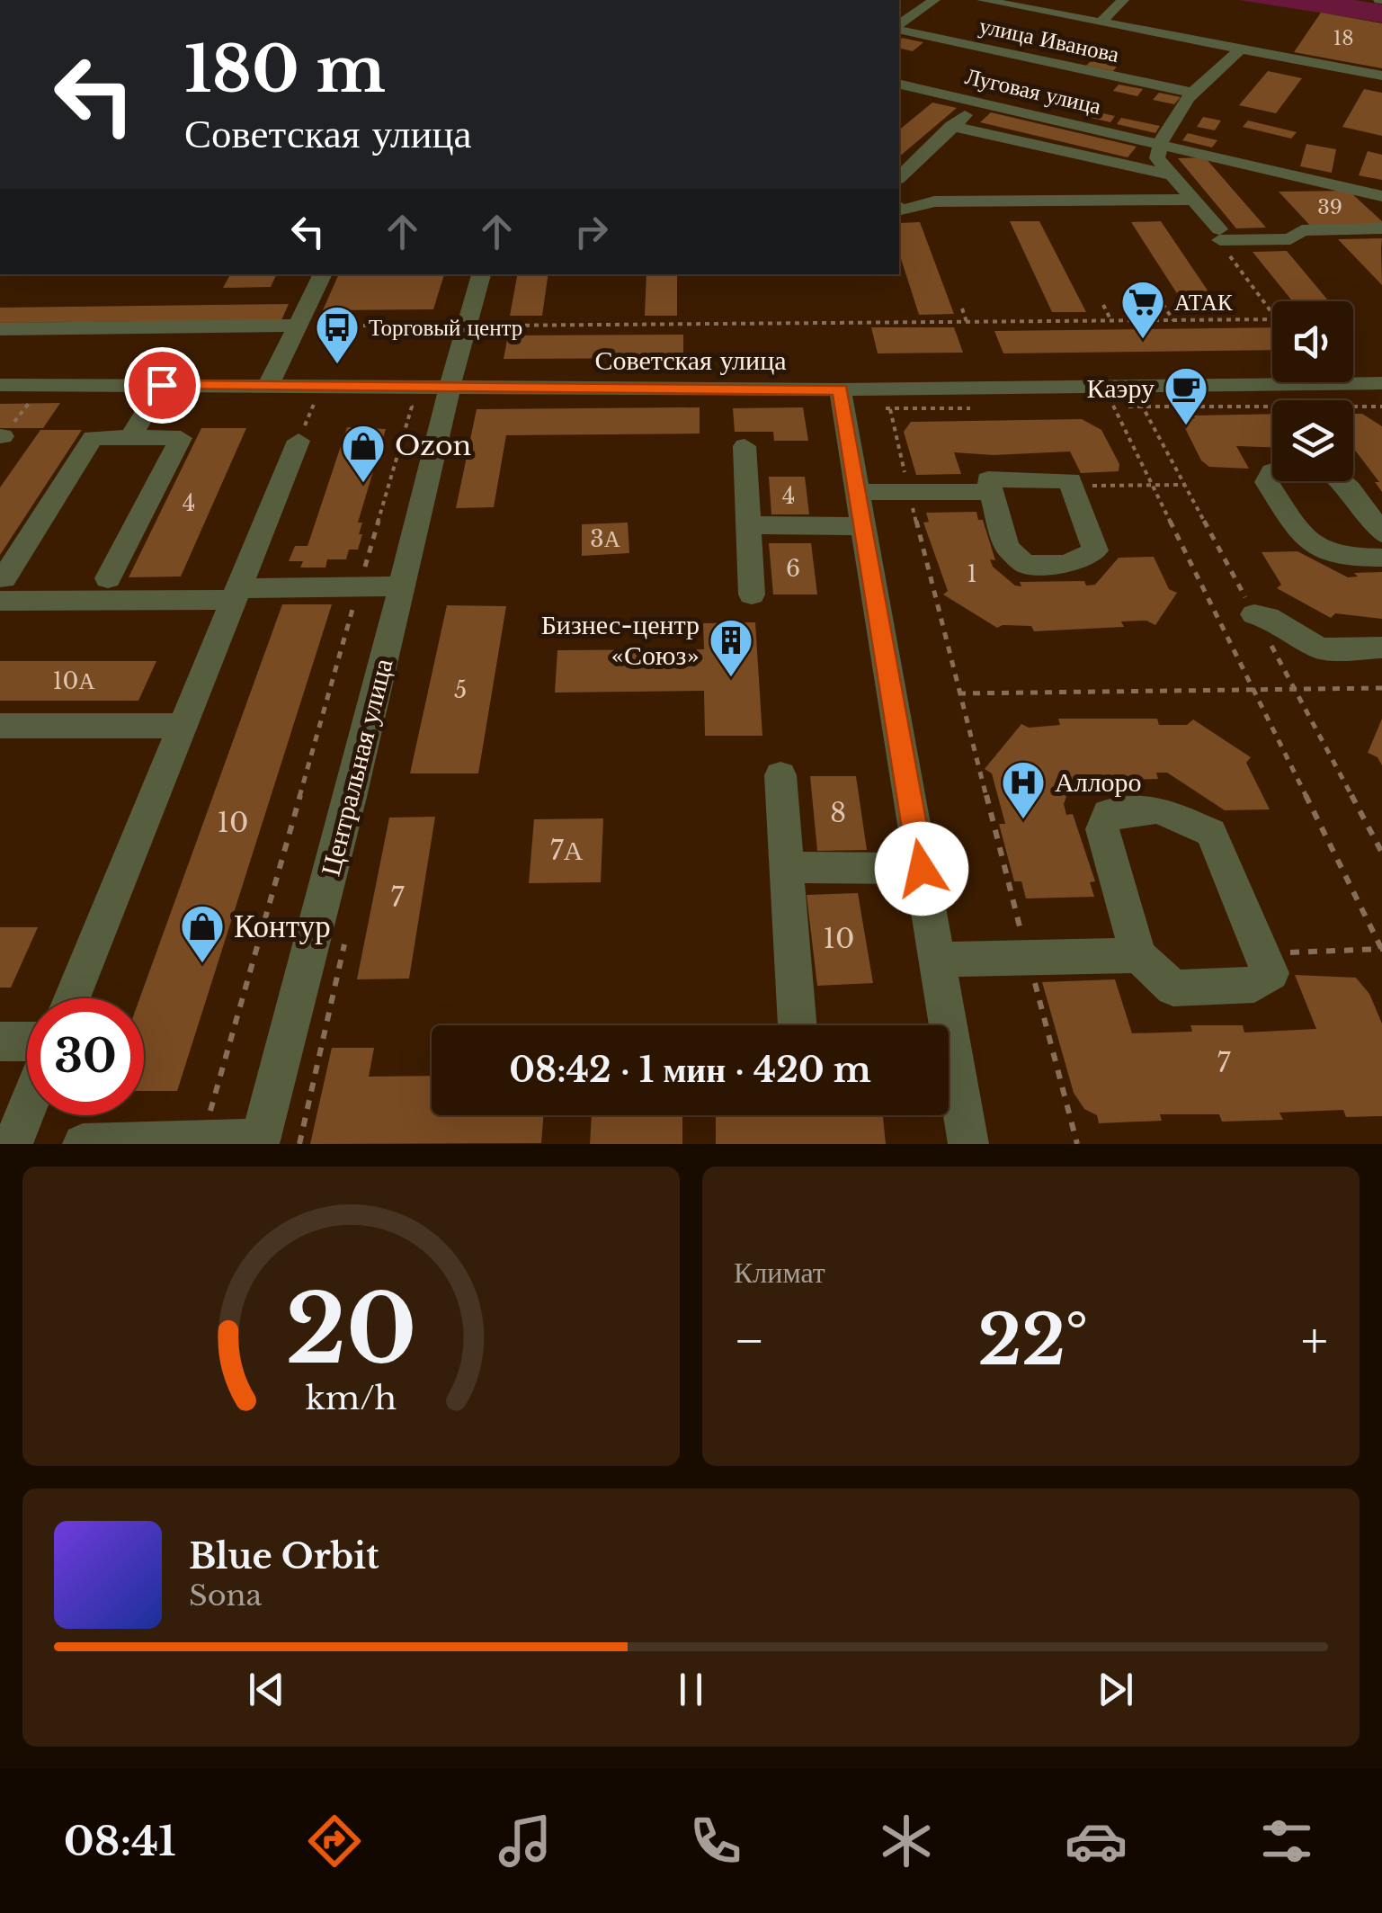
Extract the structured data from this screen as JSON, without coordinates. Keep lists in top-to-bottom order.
{
  "streets": {
    "street": [
      "улица Иванова",
      "Луговая улица",
      "Советская улица",
      "Центральная улица"
    ]
  },
  "crossings": [
    ["Советская улица", "Центральная улица"]
  ],
  "places": {
    "supermarket": ["АТАК"],
    "bus stop": ["Торговый центр"],
    "cafe": ["Каэру"],
    "shop": ["Ozon", "Контур"],
    "building": ["Бизнес-центр «Союз»"],
    "hospital": ["Аллоро"]
  },
  "house_numbers": [
    "18",
    "39",
    "4",
    "4",
    "3А",
    "6",
    "1",
    "10А",
    "5",
    "8",
    "10",
    "7А",
    "7",
    "10",
    "7"
  ],
  "page": {
    "turn": ["180 m", "Советская улица"],
    "limit": "30",
    "trip": "08:42 · 1 мин · 420 m",
    "tile": "Климат",
    "heat": ["−", "22°", "+"],
    "song": ["Blue Orbit", "Sona"],
    "tabs": "08:41",
    "gauge": ["20", "km/h"]
  }
}
